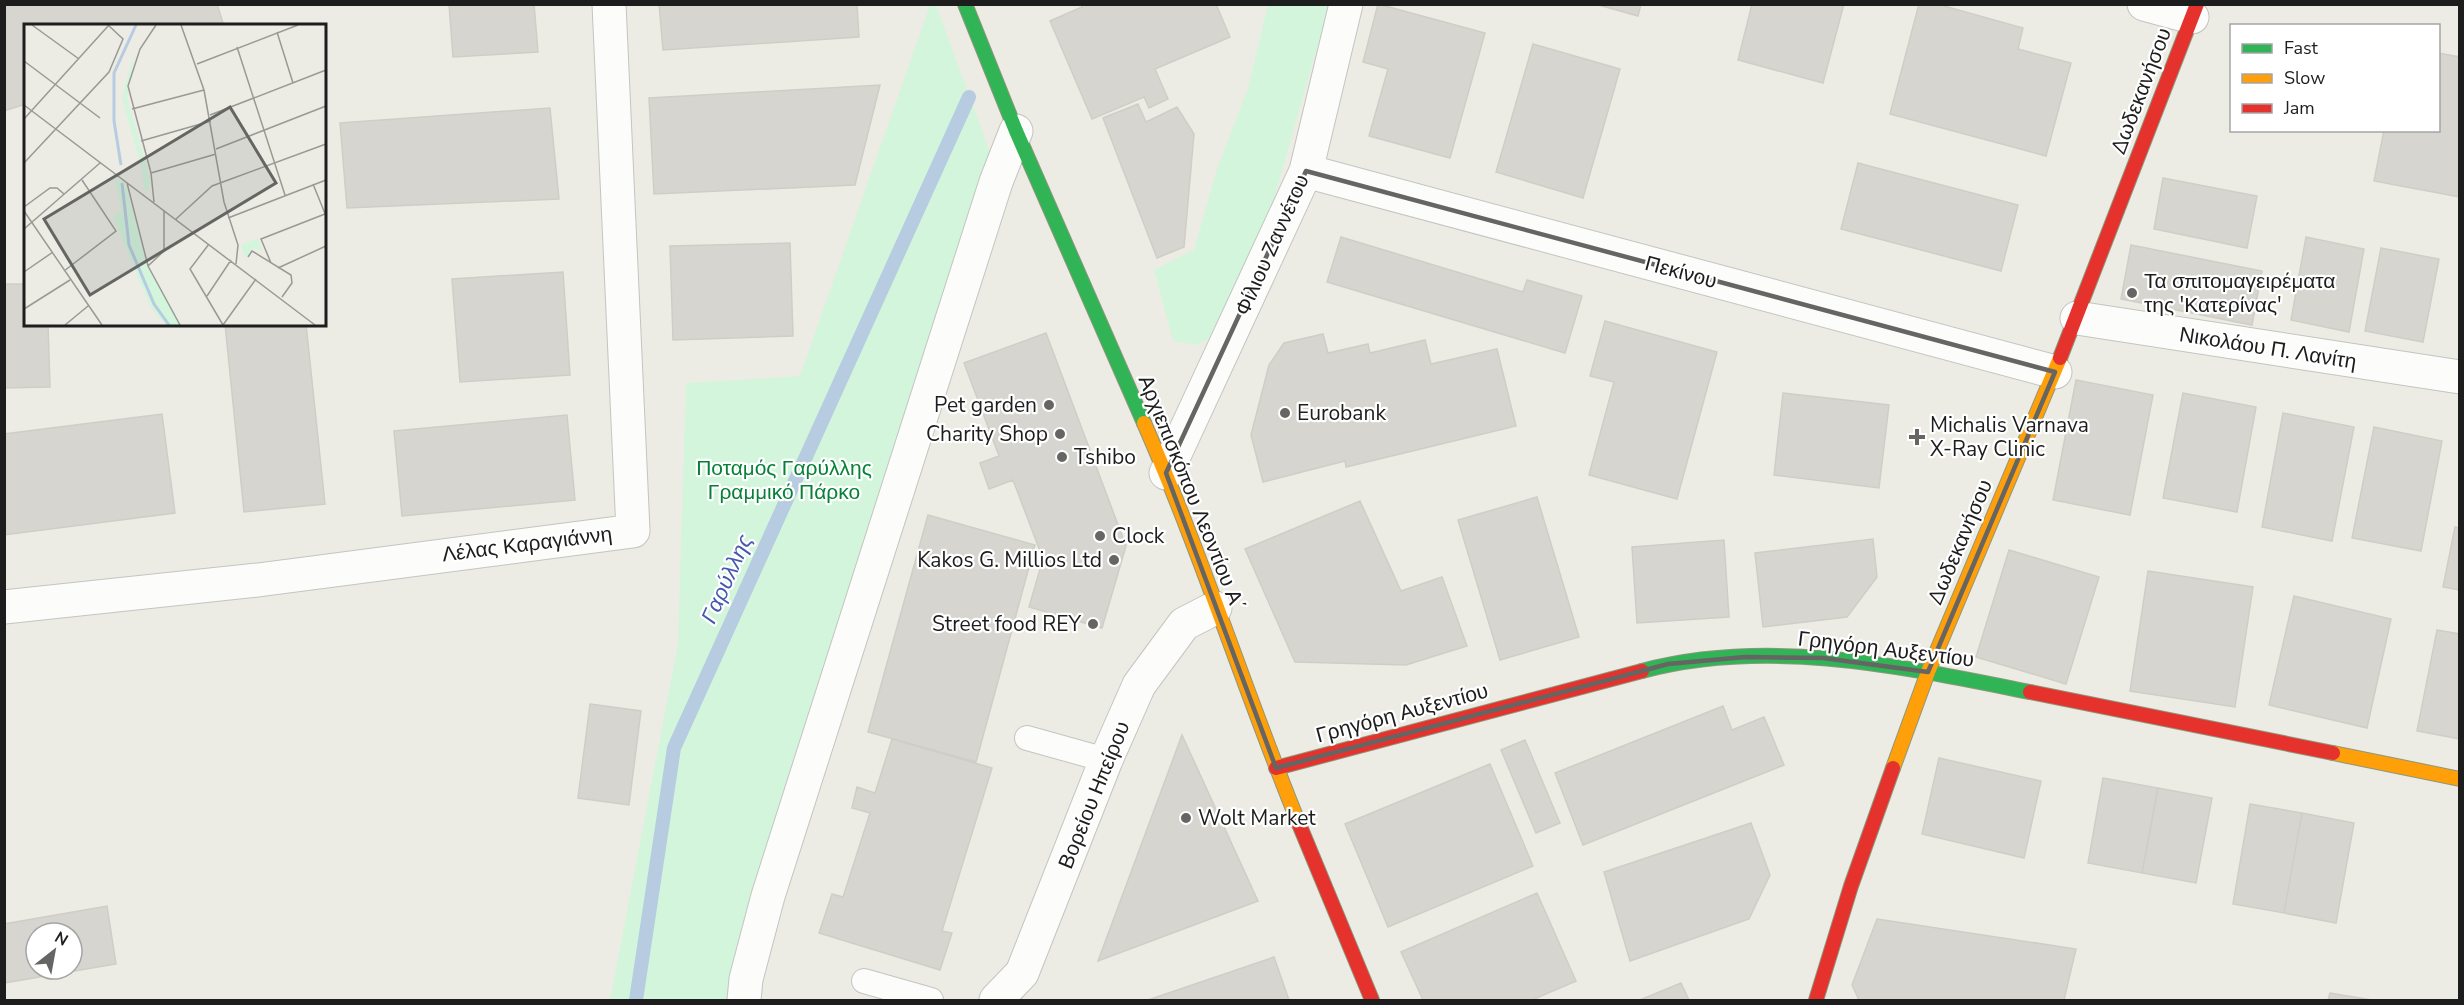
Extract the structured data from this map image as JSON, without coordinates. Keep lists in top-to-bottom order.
{
  "streets": {
    "street": [
      "Δωδεκανήσου",
      "Φίλιου Ζαννέτου",
      "Πεκίνου",
      "Νικολάου Π. Λανίτη",
      "Αρχιεπισκόπου Λεοντίου Α΄",
      "Λέλας Καραγιάννη",
      "Γρηγόρη Αυξεντίου",
      "Βορείου Ηπείρου"
    ]
  },
  "crossings": [
    ["Δωδεκανήσου", "Πεκίνου"],
    ["Δωδεκανήσου", "Νικολάου Π. Λανίτη"],
    ["Δωδεκανήσου", "Γρηγόρη Αυξεντίου"],
    ["Φίλιου Ζαννέτου", "Πεκίνου"],
    ["Φίλιου Ζαννέτου", "Αρχιεπισκόπου Λεοντίου Α΄"],
    ["Αρχιεπισκόπου Λεοντίου Α΄", "Γρηγόρη Αυξεντίου"],
    ["Αρχιεπισκόπου Λεοντίου Α΄", "Βορείου Ηπείρου"]
  ],
  "water": ["Γαρύλλης"],
  "parks": ["Ποταμός Γαρύλλης Γραμμικό Πάρκο"],
  "places": {
    "other": [
      "Τα σπιτομαγειρέματα της 'Κατερίνας'",
      "Pet garden",
      "Eurobank",
      "Charity Shop",
      "Tshibo",
      "Clock",
      "Kakos G. Millios Ltd",
      "Street food REY",
      "Wolt Market"
    ],
    "health": ["Michalis Varnava X-Ray Clinic"]
  },
  "legend": ["Fast", "Slow", "Jam"],
  "north": "top right"
}
